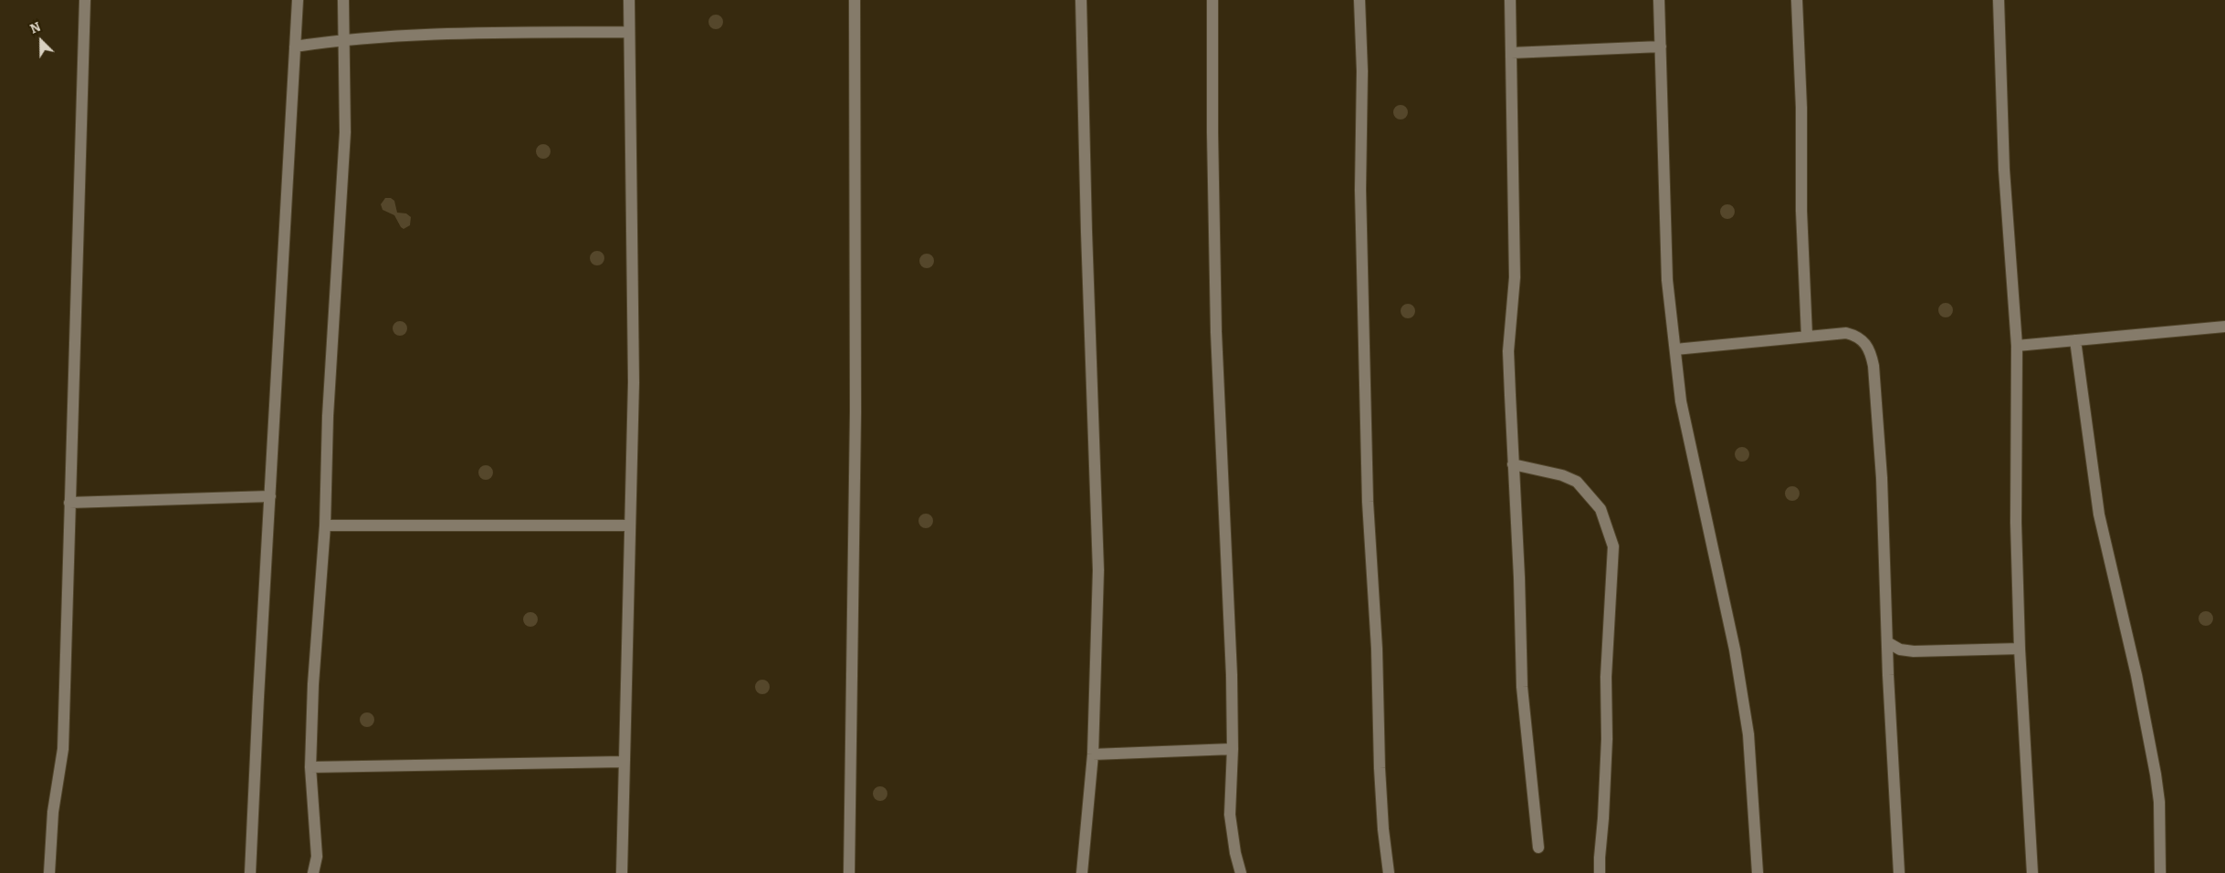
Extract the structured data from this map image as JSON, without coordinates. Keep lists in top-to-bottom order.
{
  "north": "top left"
}
